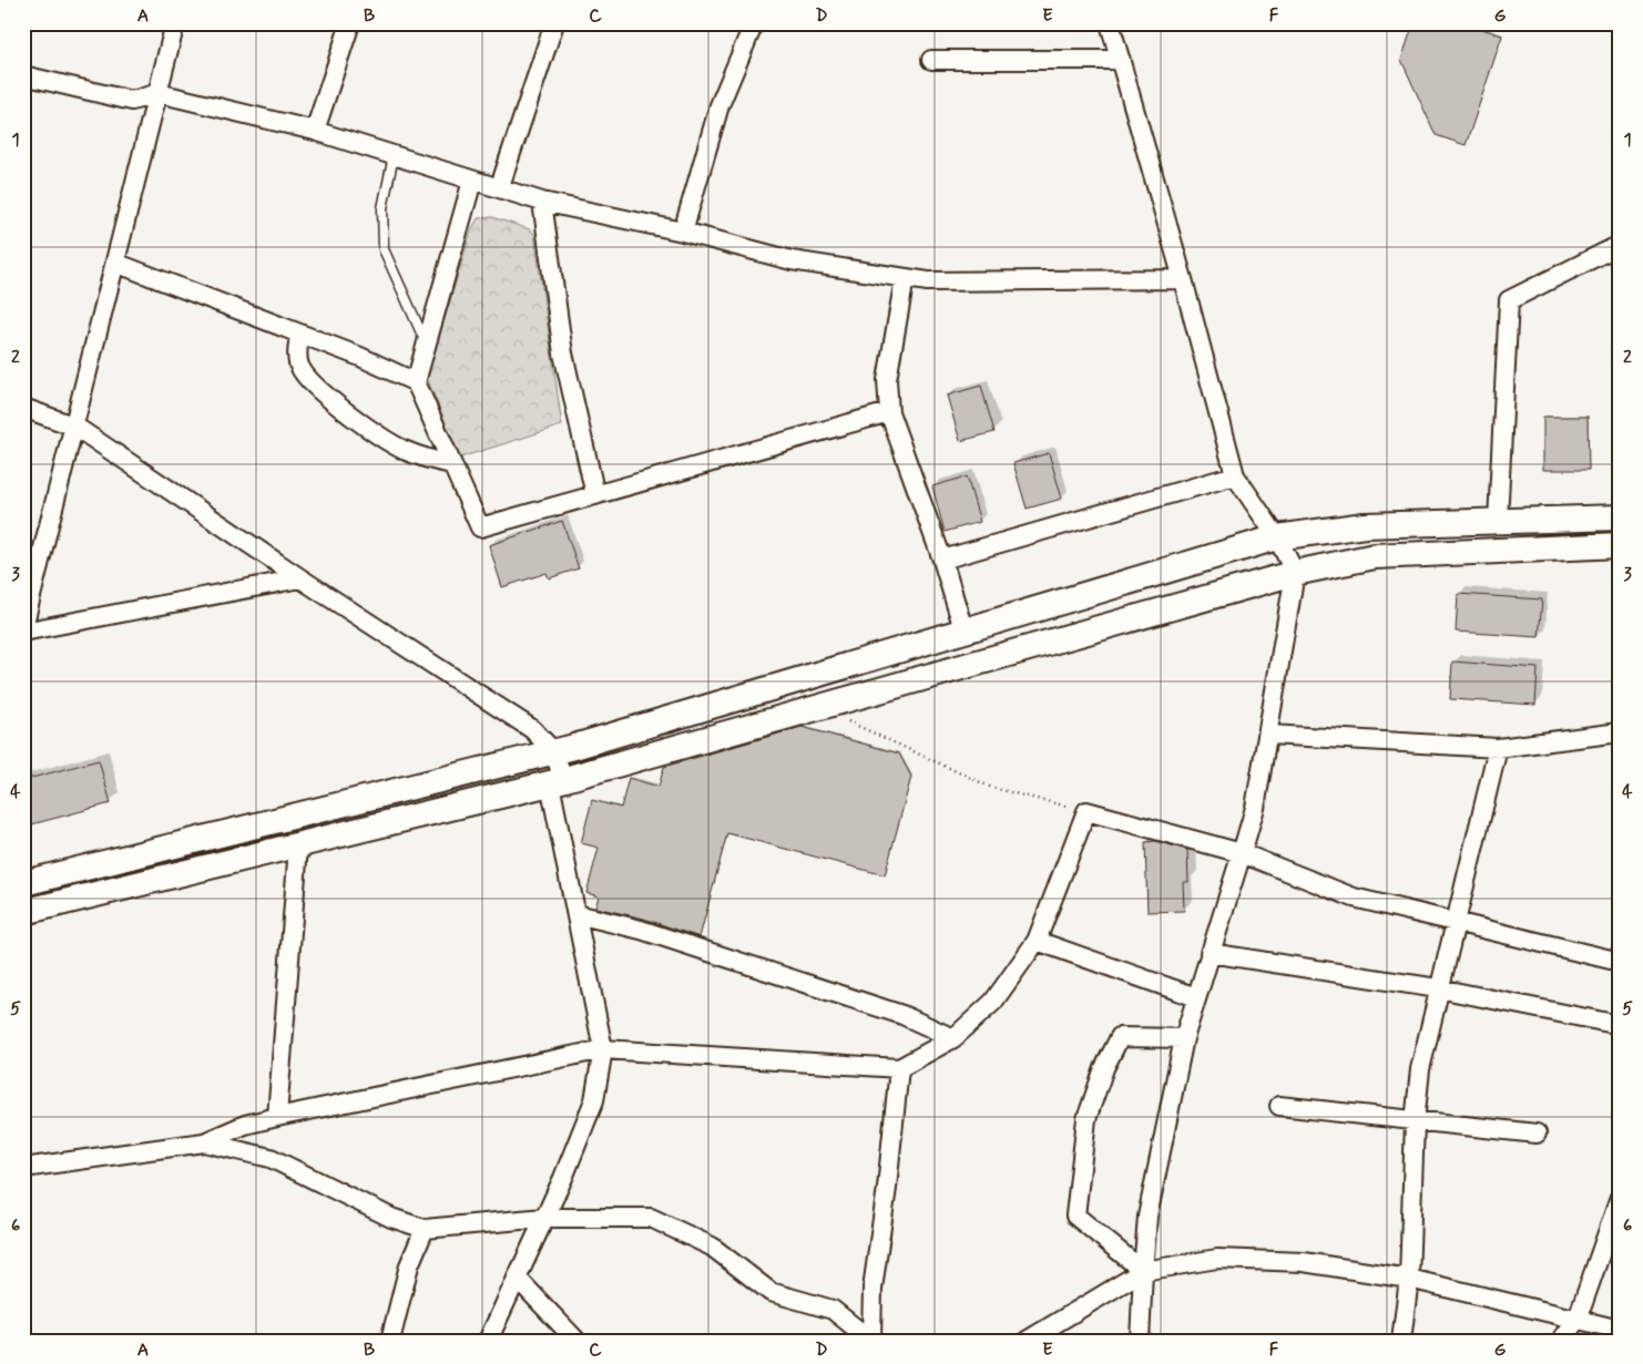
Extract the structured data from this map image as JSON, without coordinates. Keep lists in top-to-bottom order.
{
  "grid": {
    "columns": [
      "A",
      "B",
      "C",
      "D",
      "E",
      "F",
      "G"
    ],
    "rows": [
      "1",
      "2",
      "3",
      "4",
      "5",
      "6"
    ]
  }
}
